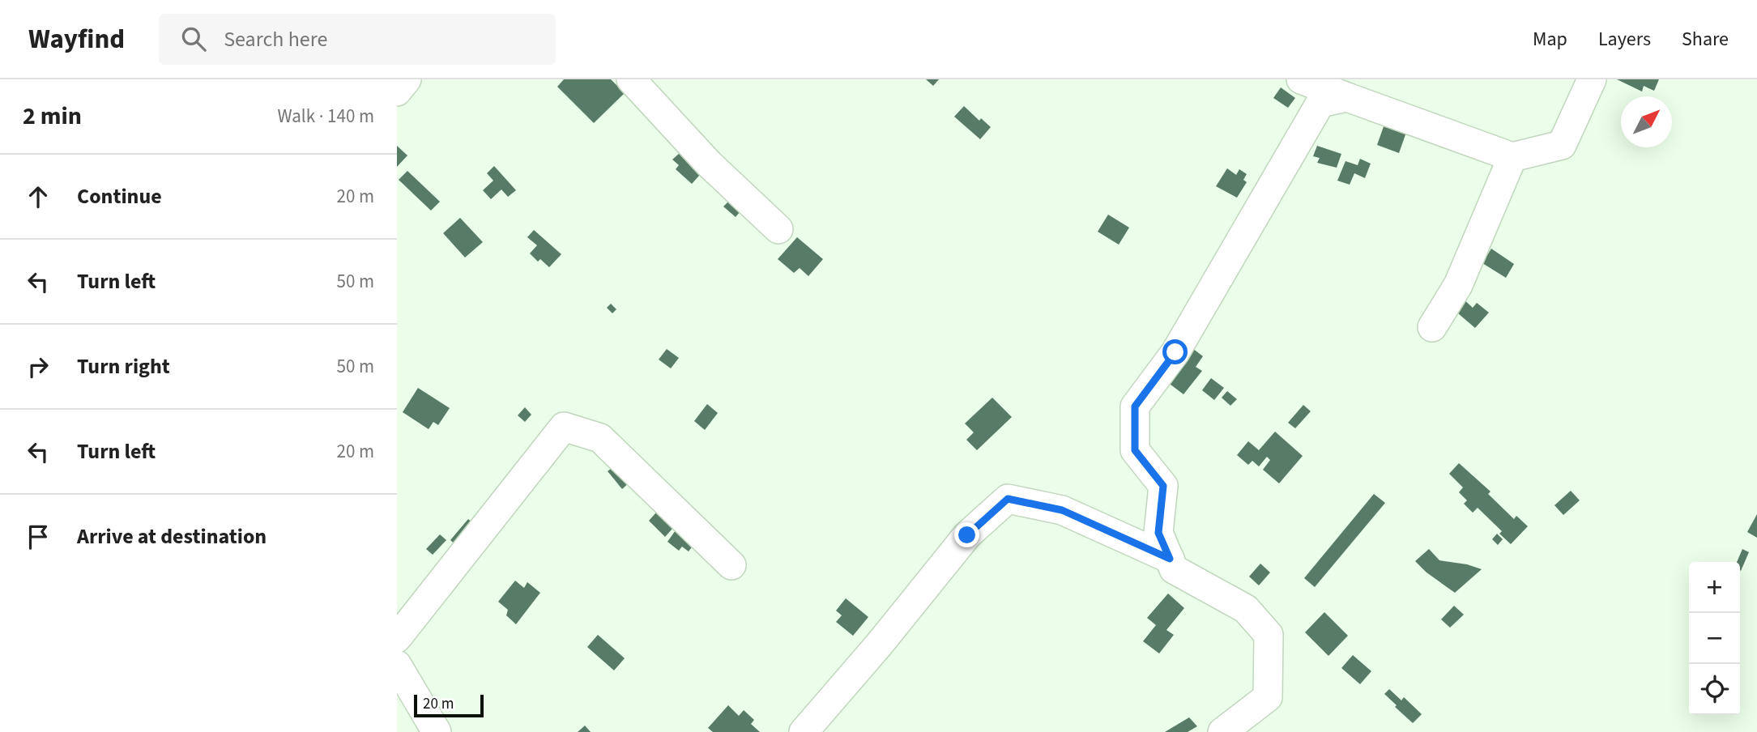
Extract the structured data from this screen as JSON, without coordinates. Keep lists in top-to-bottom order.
{
  "scale_bar": "20 m",
  "north": "top right",
  "page": {
    "header": "Wayfind",
    "search": "Search here",
    "nav": ["Map", "Layers", "Share"],
    "heading": ["2 min", "Walk · 140 m"],
    "list": [
      ["Continue", "20 m"],
      ["Turn left", "50 m"],
      ["Turn right", "50 m"],
      ["Turn left", "20 m"],
      "Arrive at destination"
    ],
    "map_buttons": ["+", "−"],
    "scale": "20 m"
  }
}
